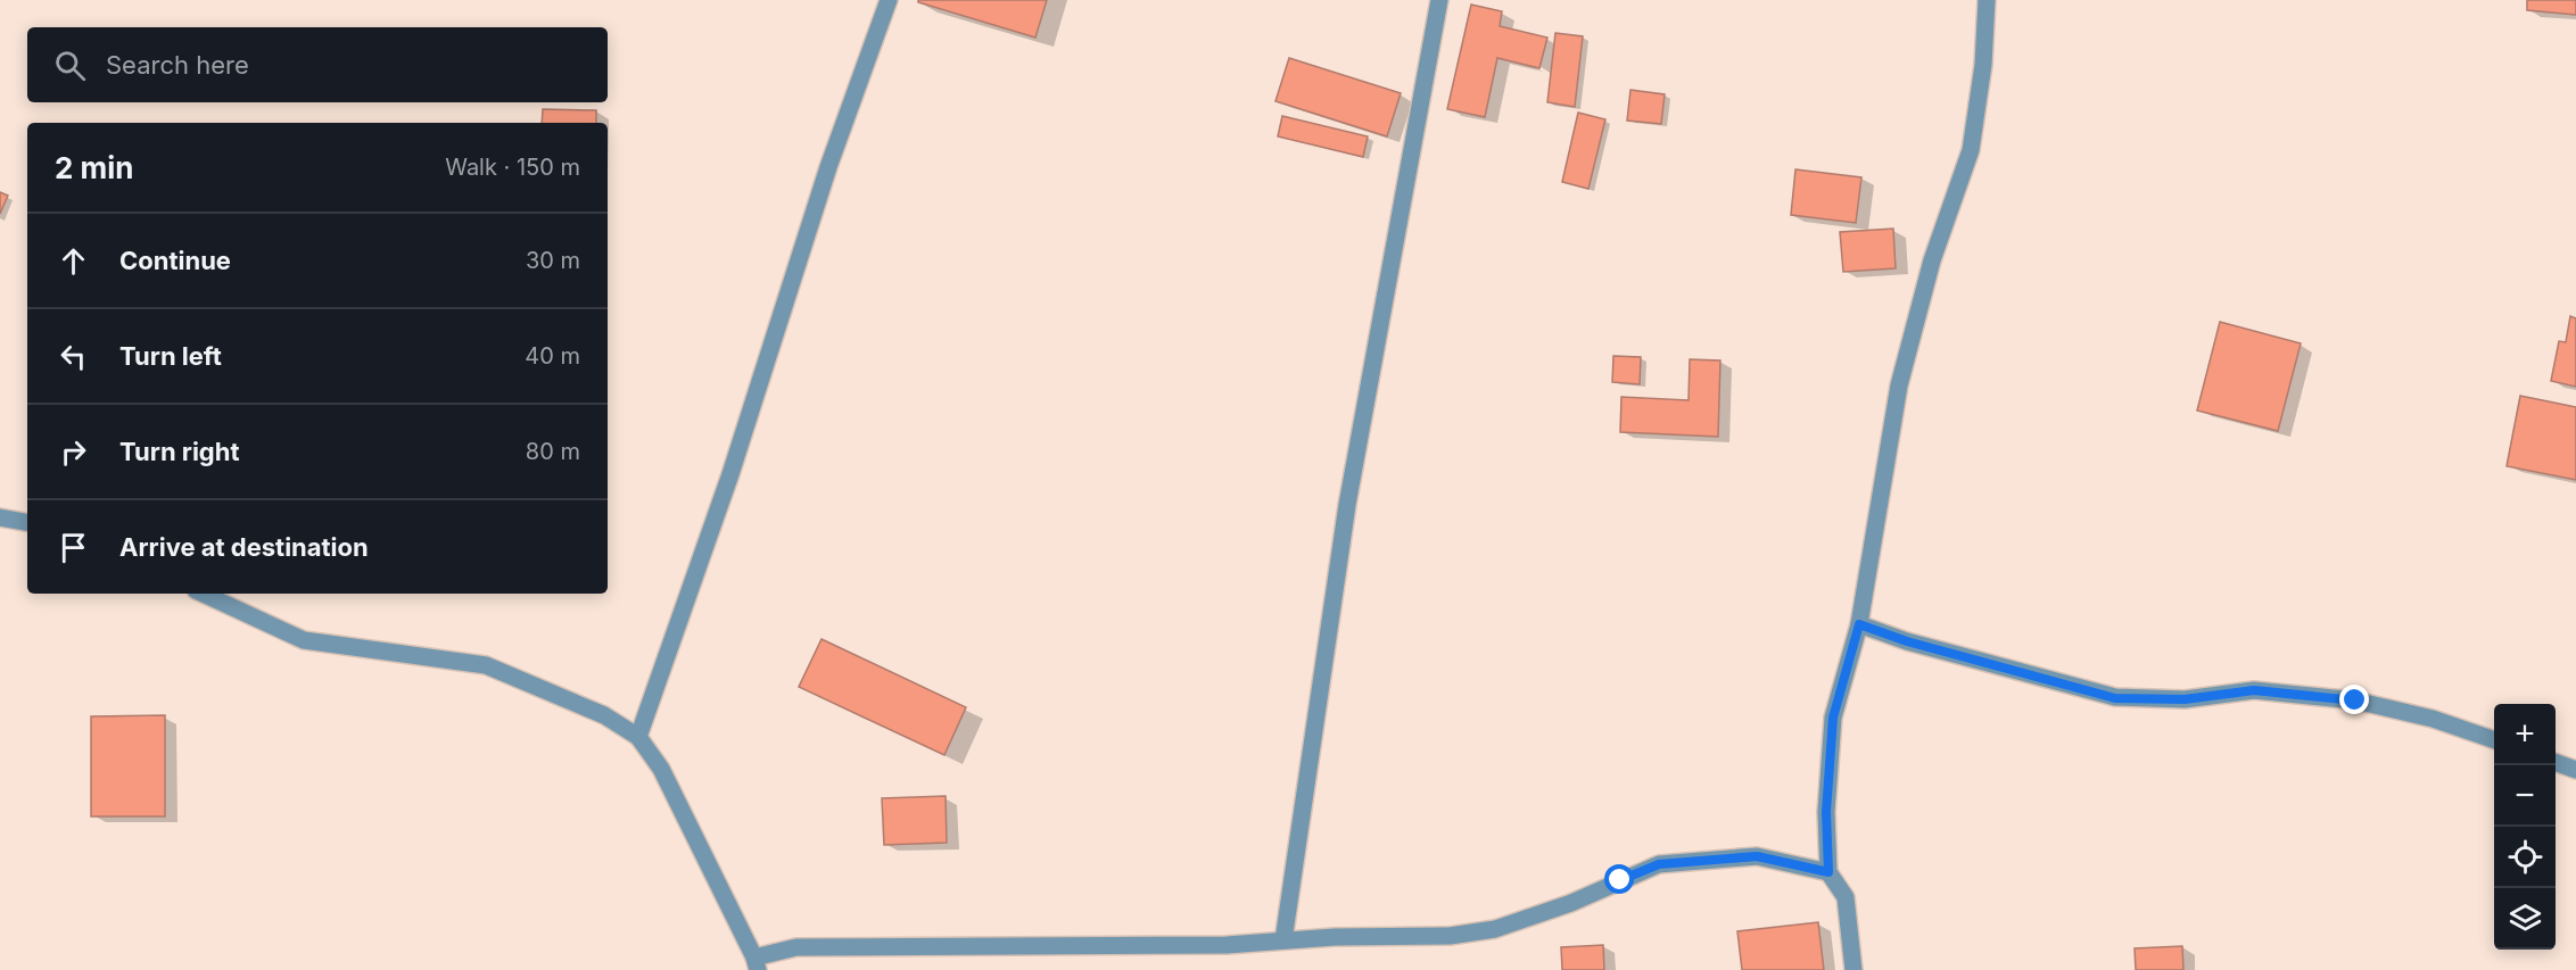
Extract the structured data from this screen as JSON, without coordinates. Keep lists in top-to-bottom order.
{
  "page": {
    "search": "Search here",
    "heading": ["2 min", "Walk · 150 m"],
    "list": [
      ["Continue", "30 m"],
      ["Turn left", "40 m"],
      ["Turn right", "80 m"],
      "Arrive at destination"
    ],
    "map_buttons": ["+", "−"]
  }
}
